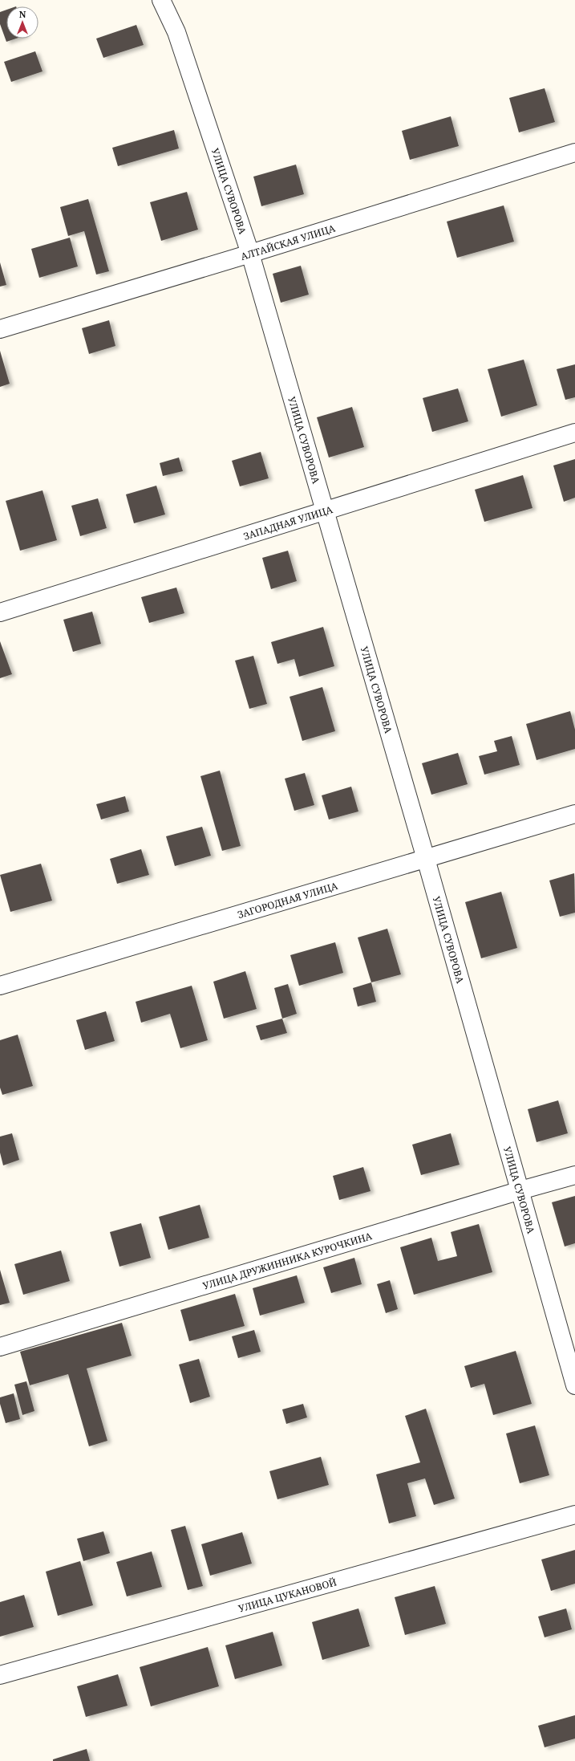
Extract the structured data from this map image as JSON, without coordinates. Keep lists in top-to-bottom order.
{
  "streets": {
    "street": [
      "УЛИЦА СУВОРОВА",
      "АЛТАЙСКАЯ УЛИЦА",
      "ЗАПАДНАЯ УЛИЦА",
      "ЗАГОРОДНАЯ УЛИЦА",
      "УЛИЦА ДРУЖИННИКА КУРОЧКИНА",
      "УЛИЦА ЦУКАНОВОЙ"
    ]
  },
  "crossings": [
    ["УЛИЦА СУВОРОВА", "АЛТАЙСКАЯ УЛИЦА"],
    ["УЛИЦА СУВОРОВА", "ЗАПАДНАЯ УЛИЦА"],
    ["УЛИЦА СУВОРОВА", "ЗАГОРОДНАЯ УЛИЦА"],
    ["УЛИЦА СУВОРОВА", "УЛИЦА ДРУЖИННИКА КУРОЧКИНА"]
  ],
  "north": "top"
}
